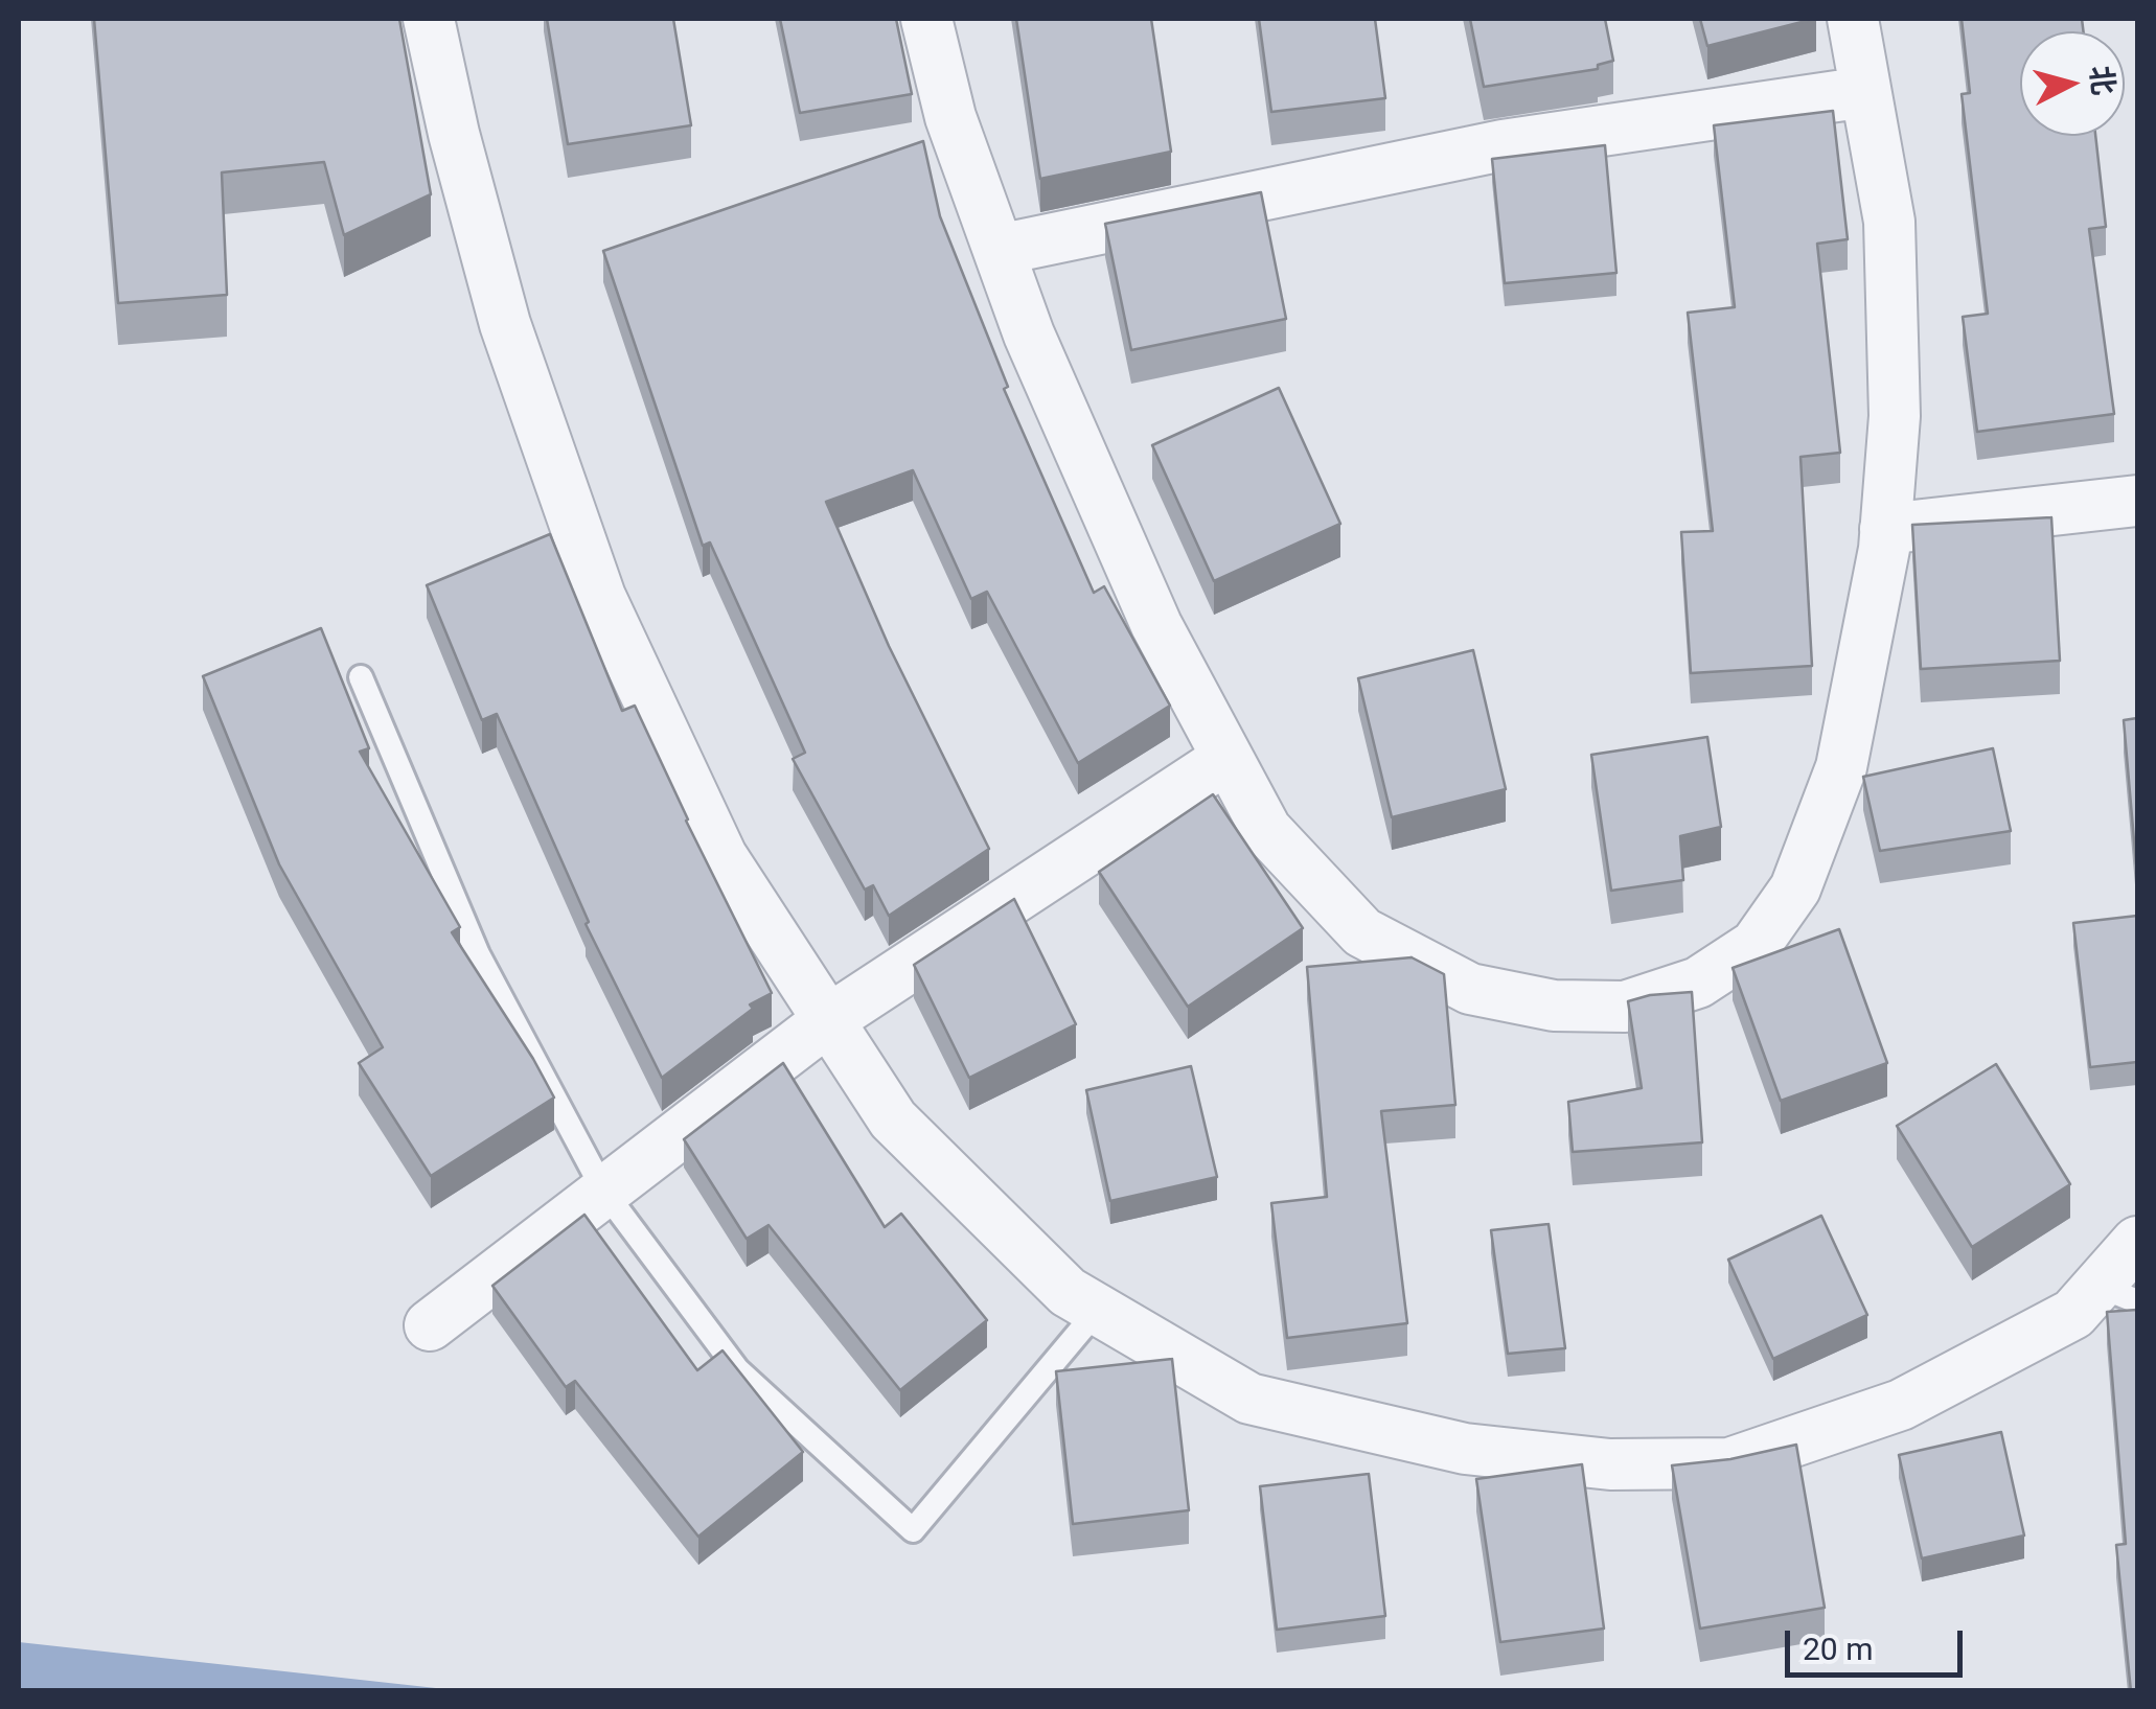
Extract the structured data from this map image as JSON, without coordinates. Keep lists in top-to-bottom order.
{
  "scale_bar": "20 m",
  "north": "right"
}
